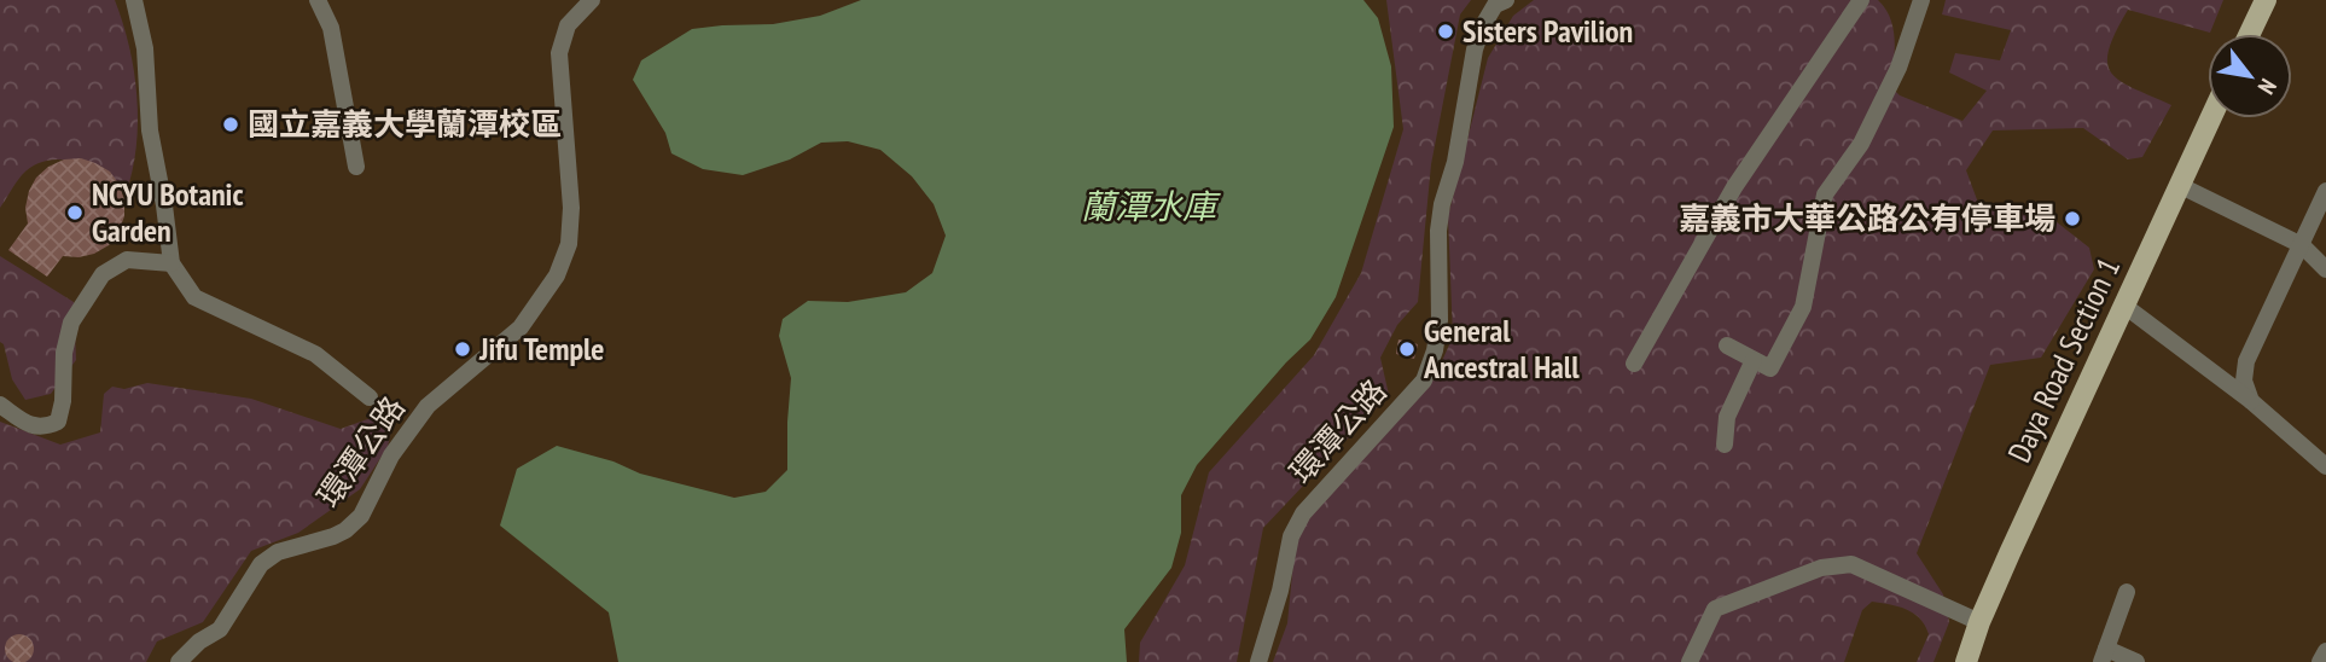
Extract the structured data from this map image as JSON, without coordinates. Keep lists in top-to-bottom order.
{
  "streets": {
    "main road": ["Daya Road Section 1"],
    "street": ["環潭公路"]
  },
  "water": ["蘭潭水庫"],
  "places": [
    "Sisters Pavilion",
    "國立嘉義大學蘭潭校區",
    "NCYU Botanic Garden",
    "嘉義市大華公路公有停車場",
    "Jifu Temple",
    "General Ancestral Hall"
  ],
  "north": "bottom right"
}
